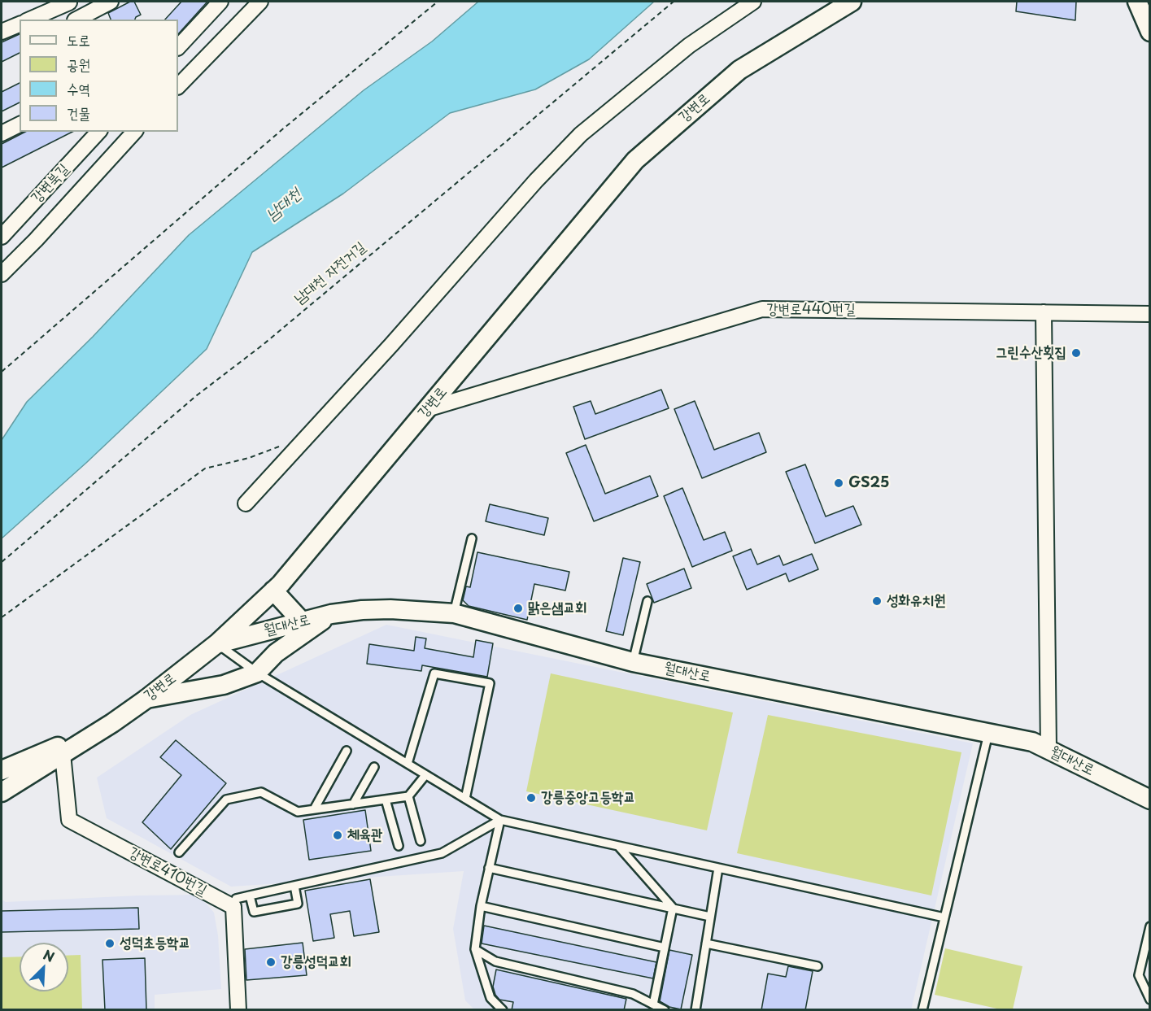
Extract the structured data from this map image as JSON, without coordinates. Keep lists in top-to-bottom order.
{
  "streets": {
    "street": [
      "강변로",
      "강변북길",
      "강변로440번길",
      "월대산로",
      "강변로410번길"
    ],
    "path": ["남대천 자전거길"]
  },
  "crossings": [
    ["강변로", "강변로440번길"],
    ["강변로", "월대산로"],
    ["강변로", "강변로410번길"]
  ],
  "water": ["남대천"],
  "places": [
    "그린수산횟집",
    "GS25",
    "성화유치원",
    "맑은샘교회",
    "강릉중앙고등학교",
    "체육관",
    "성덕초등학교",
    "강릉성덕교회"
  ],
  "legend": [
    "도로",
    "공원",
    "수역",
    "건물"
  ],
  "north": "top right"
}
